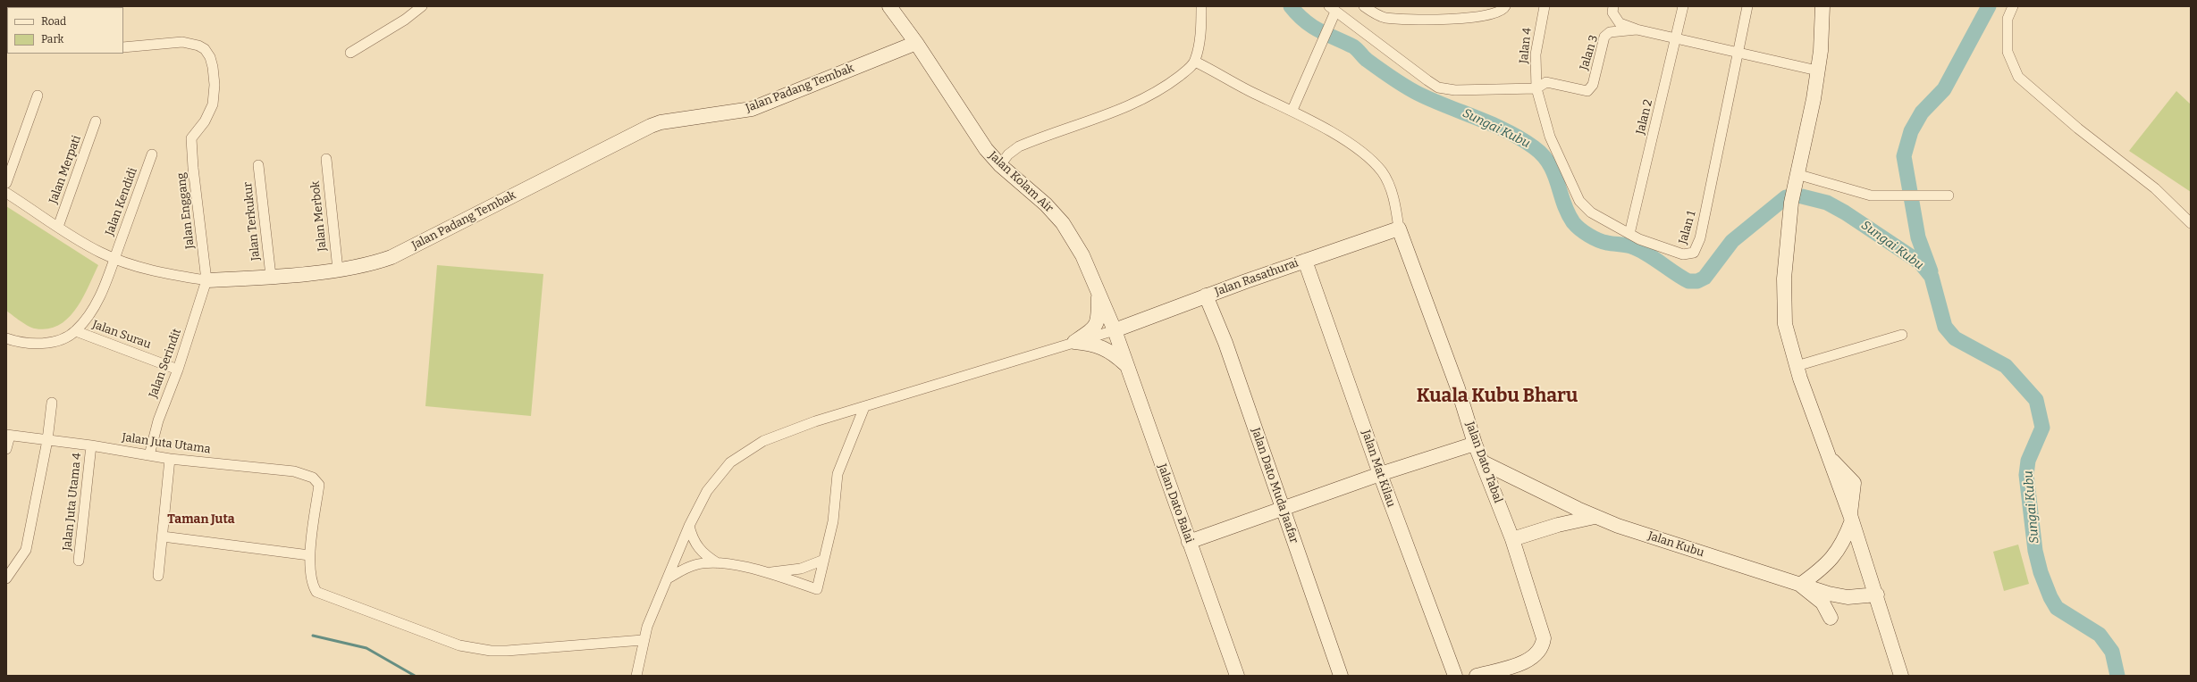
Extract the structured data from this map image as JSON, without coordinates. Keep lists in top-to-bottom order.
{
  "streets": {
    "street": [
      "Jalan 4",
      "Jalan 3",
      "Jalan Padang Tembak",
      "Jalan 2",
      "Jalan Merpati",
      "Jalan Kolam Air",
      "Jalan Kendidi",
      "Jalan Enggang",
      "Jalan Merbok",
      "Jalan Terkukur",
      "Jalan 1",
      "Jalan Rasathurai",
      "Jalan Surau",
      "Jalan Serindit",
      "Jalan Juta Utama",
      "Jalan Dato Tabal",
      "Jalan Mat Kilau",
      "Jalan Dato Muda Jaafar",
      "Jalan Juta Utama 4",
      "Jalan Dato Balai",
      "Jalan Kubu"
    ]
  },
  "crossings": [
    ["Jalan 4", "Jalan 3"],
    ["Jalan 4", "Jalan 1"],
    ["Jalan 3", "Jalan 1"],
    ["Jalan Padang Tembak", "Jalan Merpati"],
    ["Jalan Padang Tembak", "Jalan Kolam Air"],
    ["Jalan Padang Tembak", "Jalan Kendidi"],
    ["Jalan Padang Tembak", "Jalan Enggang"],
    ["Jalan Padang Tembak", "Jalan Merbok"],
    ["Jalan Padang Tembak", "Jalan Terkukur"],
    ["Jalan Padang Tembak", "Jalan Serindit"],
    ["Jalan 2", "Jalan 1"],
    ["Jalan Kolam Air", "Jalan Rasathurai"],
    ["Jalan Kolam Air", "Jalan Dato Balai"],
    ["Jalan Kendidi", "Jalan Surau"],
    ["Jalan Enggang", "Jalan Serindit"],
    ["Jalan Rasathurai", "Jalan Dato Tabal"],
    ["Jalan Rasathurai", "Jalan Mat Kilau"],
    ["Jalan Rasathurai", "Jalan Dato Muda Jaafar"],
    ["Jalan Rasathurai", "Jalan Dato Balai"],
    ["Jalan Surau", "Jalan Serindit"],
    ["Jalan Serindit", "Jalan Juta Utama"],
    ["Jalan Juta Utama", "Jalan Juta Utama 4"],
    ["Jalan Dato Tabal", "Jalan Kubu"]
  ],
  "districts": ["Kuala Kubu Bharu", "Taman Juta"],
  "water": ["Sungai Kubu"],
  "legend": ["Road", "Park"]
}
